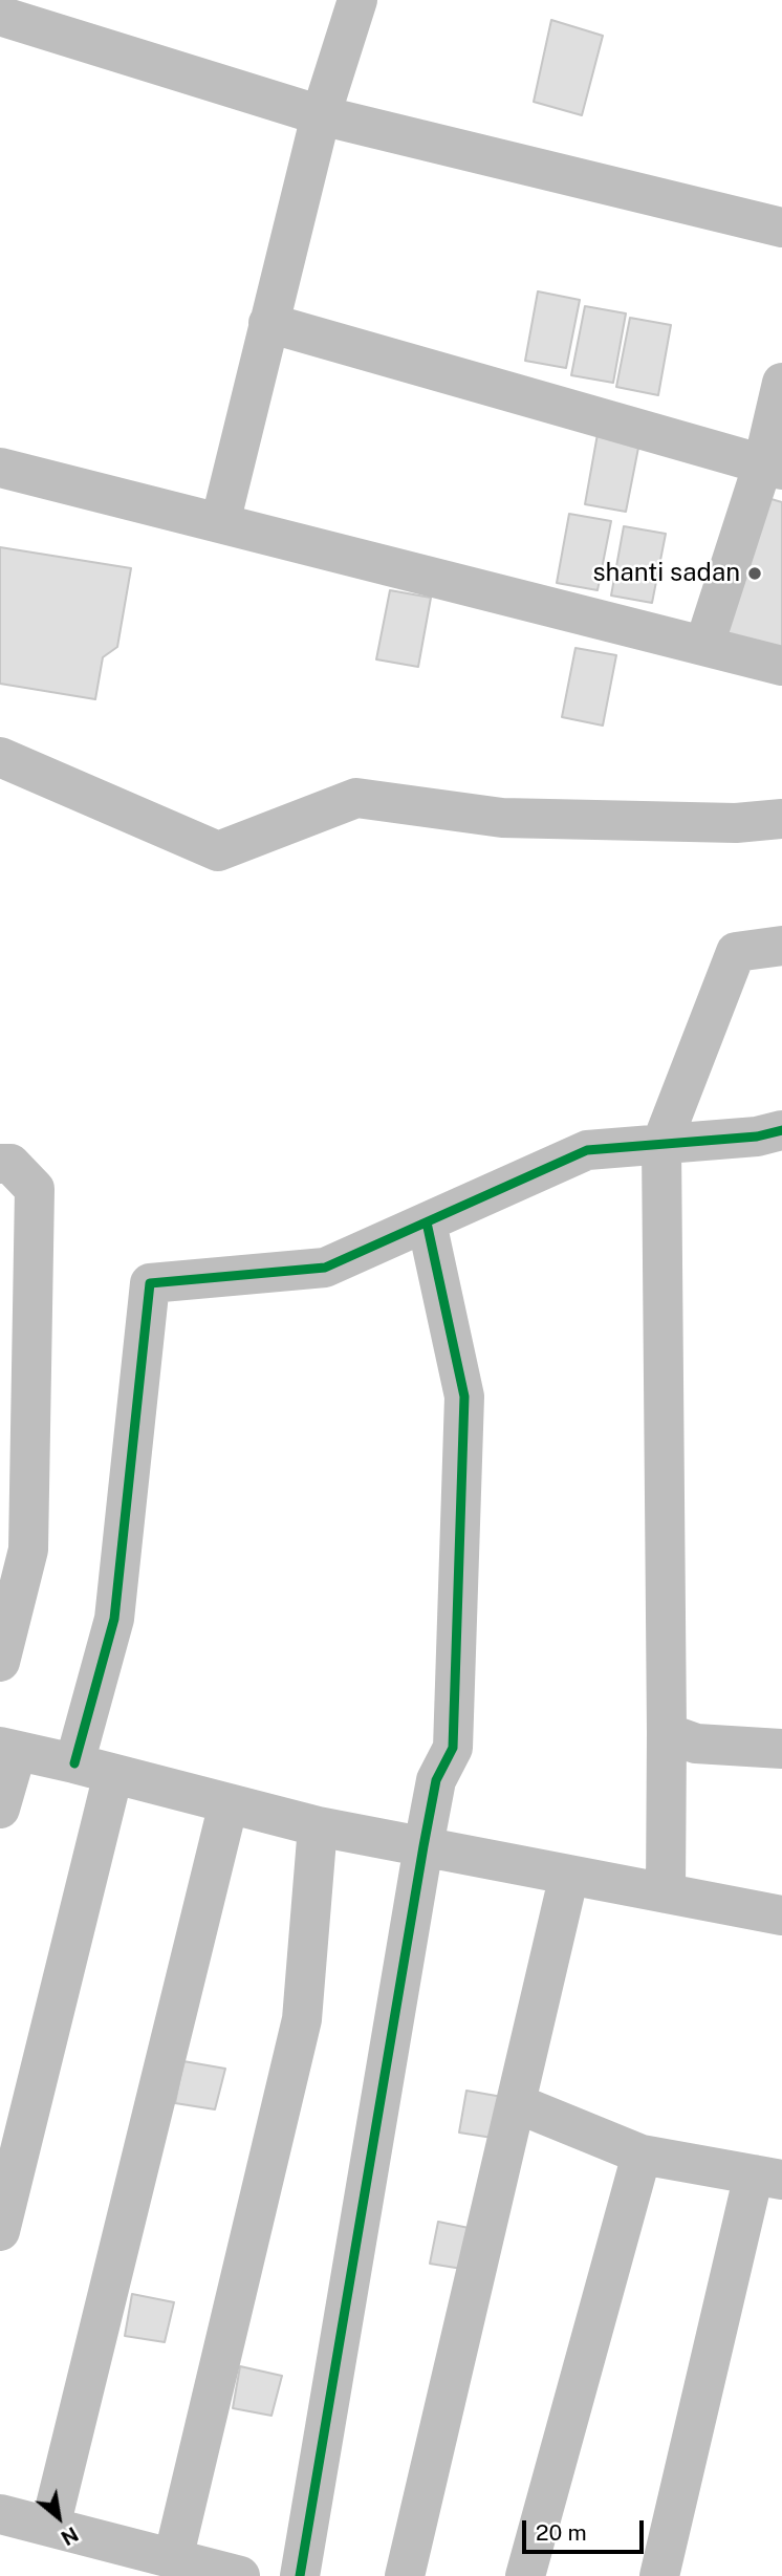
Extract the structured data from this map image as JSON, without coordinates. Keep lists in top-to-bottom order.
{
  "places": ["shanti sadan"],
  "scale_bar": "20 m",
  "north": "bottom right"
}
